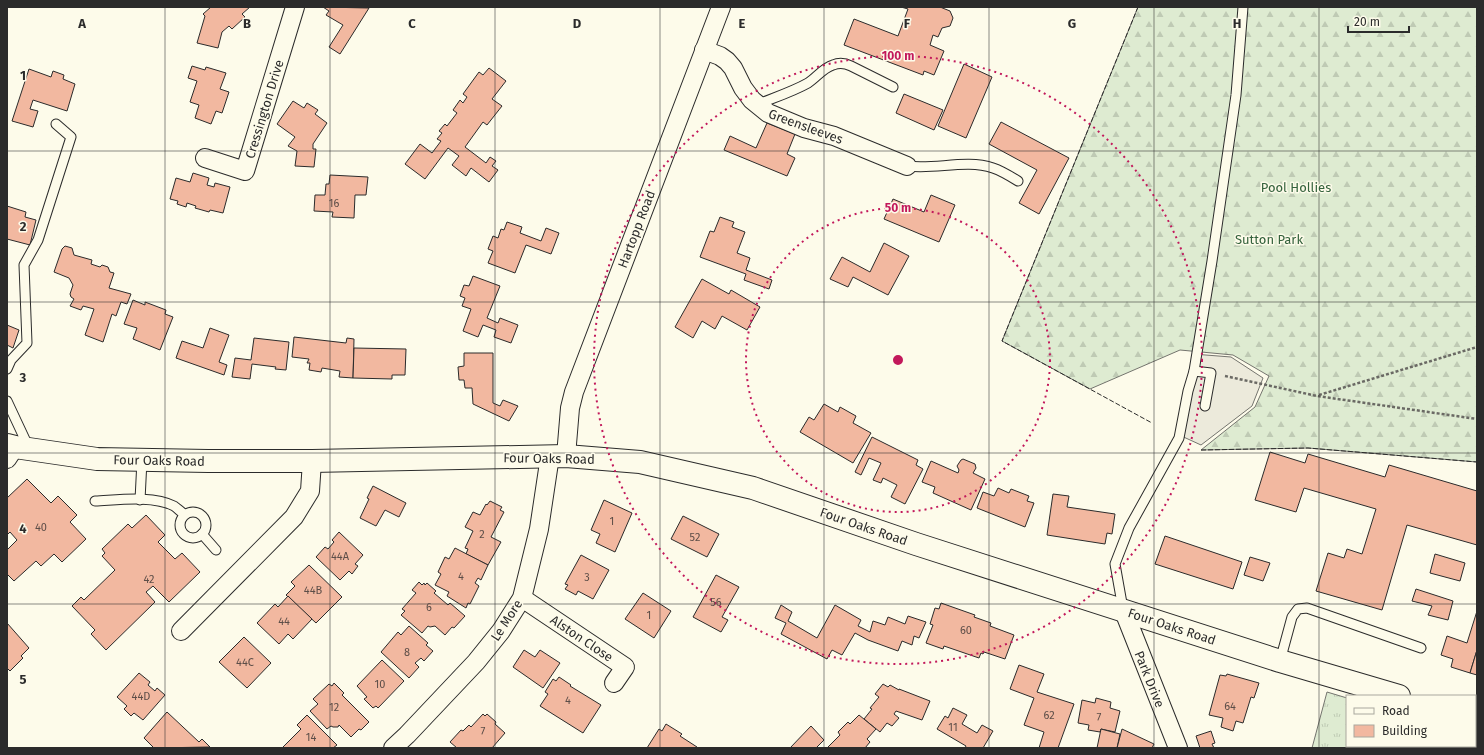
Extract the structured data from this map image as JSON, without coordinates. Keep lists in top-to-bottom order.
{
  "streets": {
    "main road": ["Four Oaks Road"],
    "street": [
      "Cressington Drive",
      "Greensleeves",
      "Hartopp Road",
      "Le More",
      "Alston Close",
      "Park Drive"
    ]
  },
  "crossings": [
    ["Greensleeves", "Hartopp Road"],
    ["Hartopp Road", "Four Oaks Road"],
    ["Hartopp Road", "Le More"],
    ["Four Oaks Road", "Le More"],
    ["Four Oaks Road", "Park Drive"],
    ["Le More", "Alston Close"]
  ],
  "parks": ["Pool Hollies", "Sutton Park"],
  "house_numbers": [
    "16",
    "1",
    "40",
    "2",
    "52",
    "44A",
    "4",
    "3",
    "42",
    "44B",
    "56",
    "6",
    "1",
    "44",
    "60",
    "8",
    "44C",
    "10",
    "44D",
    "4",
    "64",
    "12",
    "62",
    "7",
    "11",
    "7",
    "14"
  ],
  "legend": ["Road", "Building"],
  "scale_bar": "20 m",
  "grid": {
    "columns": [
      "A",
      "B",
      "C",
      "D",
      "E",
      "F",
      "G",
      "H"
    ],
    "rows": [
      "1",
      "2",
      "3",
      "4",
      "5"
    ]
  },
  "rings": ["100 m", "50 m"]
}
